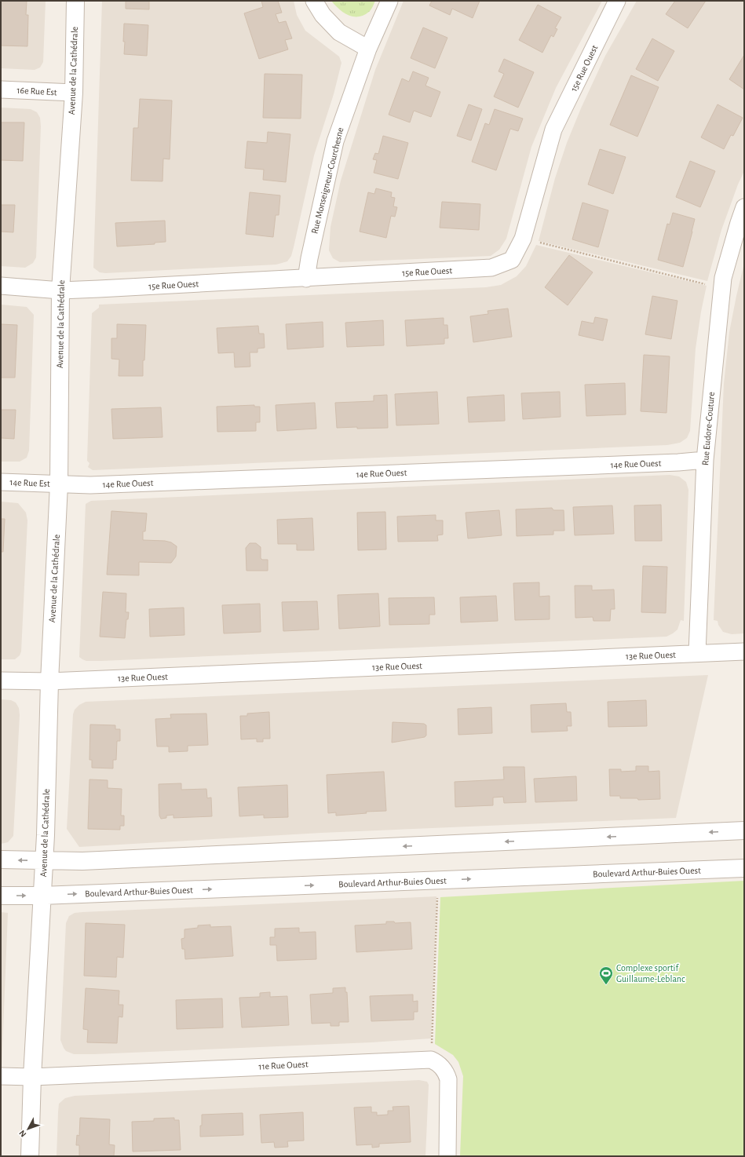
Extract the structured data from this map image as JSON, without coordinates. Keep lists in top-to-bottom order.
{
  "streets": {
    "street": [
      "15e Rue Ouest",
      "Avenue de la Cathédrale",
      "16e Rue Est",
      "Rue Monseigneur-Courchesne",
      "Rue Eudore-Couture",
      "14e Rue Ouest",
      "14e Rue Est",
      "13e Rue Ouest",
      "Boulevard Arthur-Buies Ouest",
      "11e Rue Ouest"
    ]
  },
  "crossings": [
    ["15e Rue Ouest", "Avenue de la Cathédrale"],
    ["15e Rue Ouest", "Rue Monseigneur-Courchesne"],
    ["Avenue de la Cathédrale", "16e Rue Est"],
    ["Avenue de la Cathédrale", "14e Rue Ouest"],
    ["Avenue de la Cathédrale", "14e Rue Est"],
    ["Avenue de la Cathédrale", "13e Rue Ouest"],
    ["Avenue de la Cathédrale", "Boulevard Arthur-Buies Ouest"],
    ["Avenue de la Cathédrale", "11e Rue Ouest"],
    ["Rue Eudore-Couture", "14e Rue Ouest"],
    ["Rue Eudore-Couture", "13e Rue Ouest"],
    ["14e Rue Ouest", "14e Rue Est"]
  ],
  "places": {
    "sports": ["Complexe sportif Guillaume-Leblanc"]
  },
  "north": "bottom left"
}
